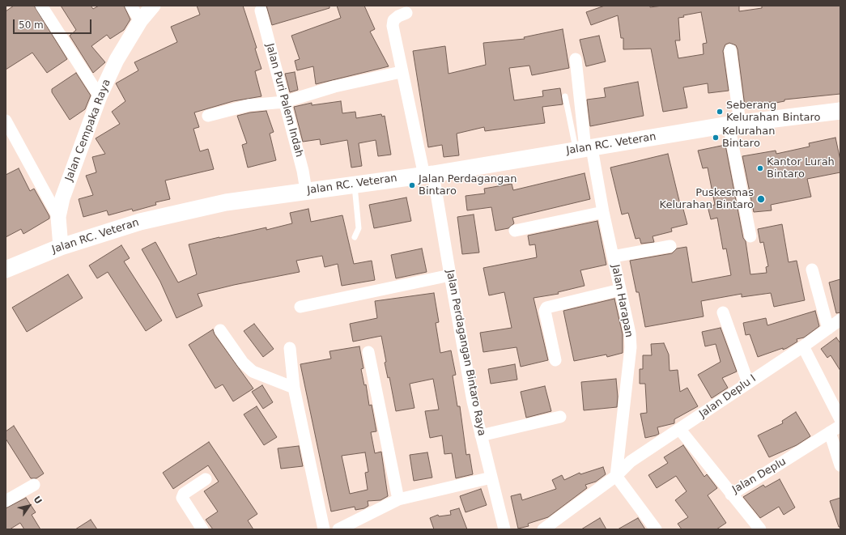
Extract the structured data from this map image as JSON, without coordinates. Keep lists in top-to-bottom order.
{
  "streets": {
    "main road": ["Jalan RC. Veteran"],
    "street": [
      "Jalan Puri Palem Indah",
      "Jalan Cempaka Raya",
      "Jalan Harapan",
      "Jalan Perdagangan Bintaro Raya",
      "Jalan Deplu I",
      "Jalan Deplu"
    ]
  },
  "crossings": [
    ["Jalan Puri Palem Indah", "Jalan RC. Veteran"],
    ["Jalan Cempaka Raya", "Jalan RC. Veteran"],
    ["Jalan RC. Veteran", "Jalan Harapan"],
    ["Jalan RC. Veteran", "Jalan Perdagangan Bintaro Raya"],
    ["Jalan Harapan", "Jalan Deplu I"],
    ["Jalan Deplu I", "Jalan Deplu"]
  ],
  "places": [
    "Seberang Kelurahan Bintaro",
    "Kelurahan Bintaro",
    "Kantor Lurah Bintaro",
    "Jalan Perdagangan Bintaro",
    "Puskesmas Kelurahan Bintaro"
  ],
  "scale_bar": "50 m",
  "north": "top right"
}
